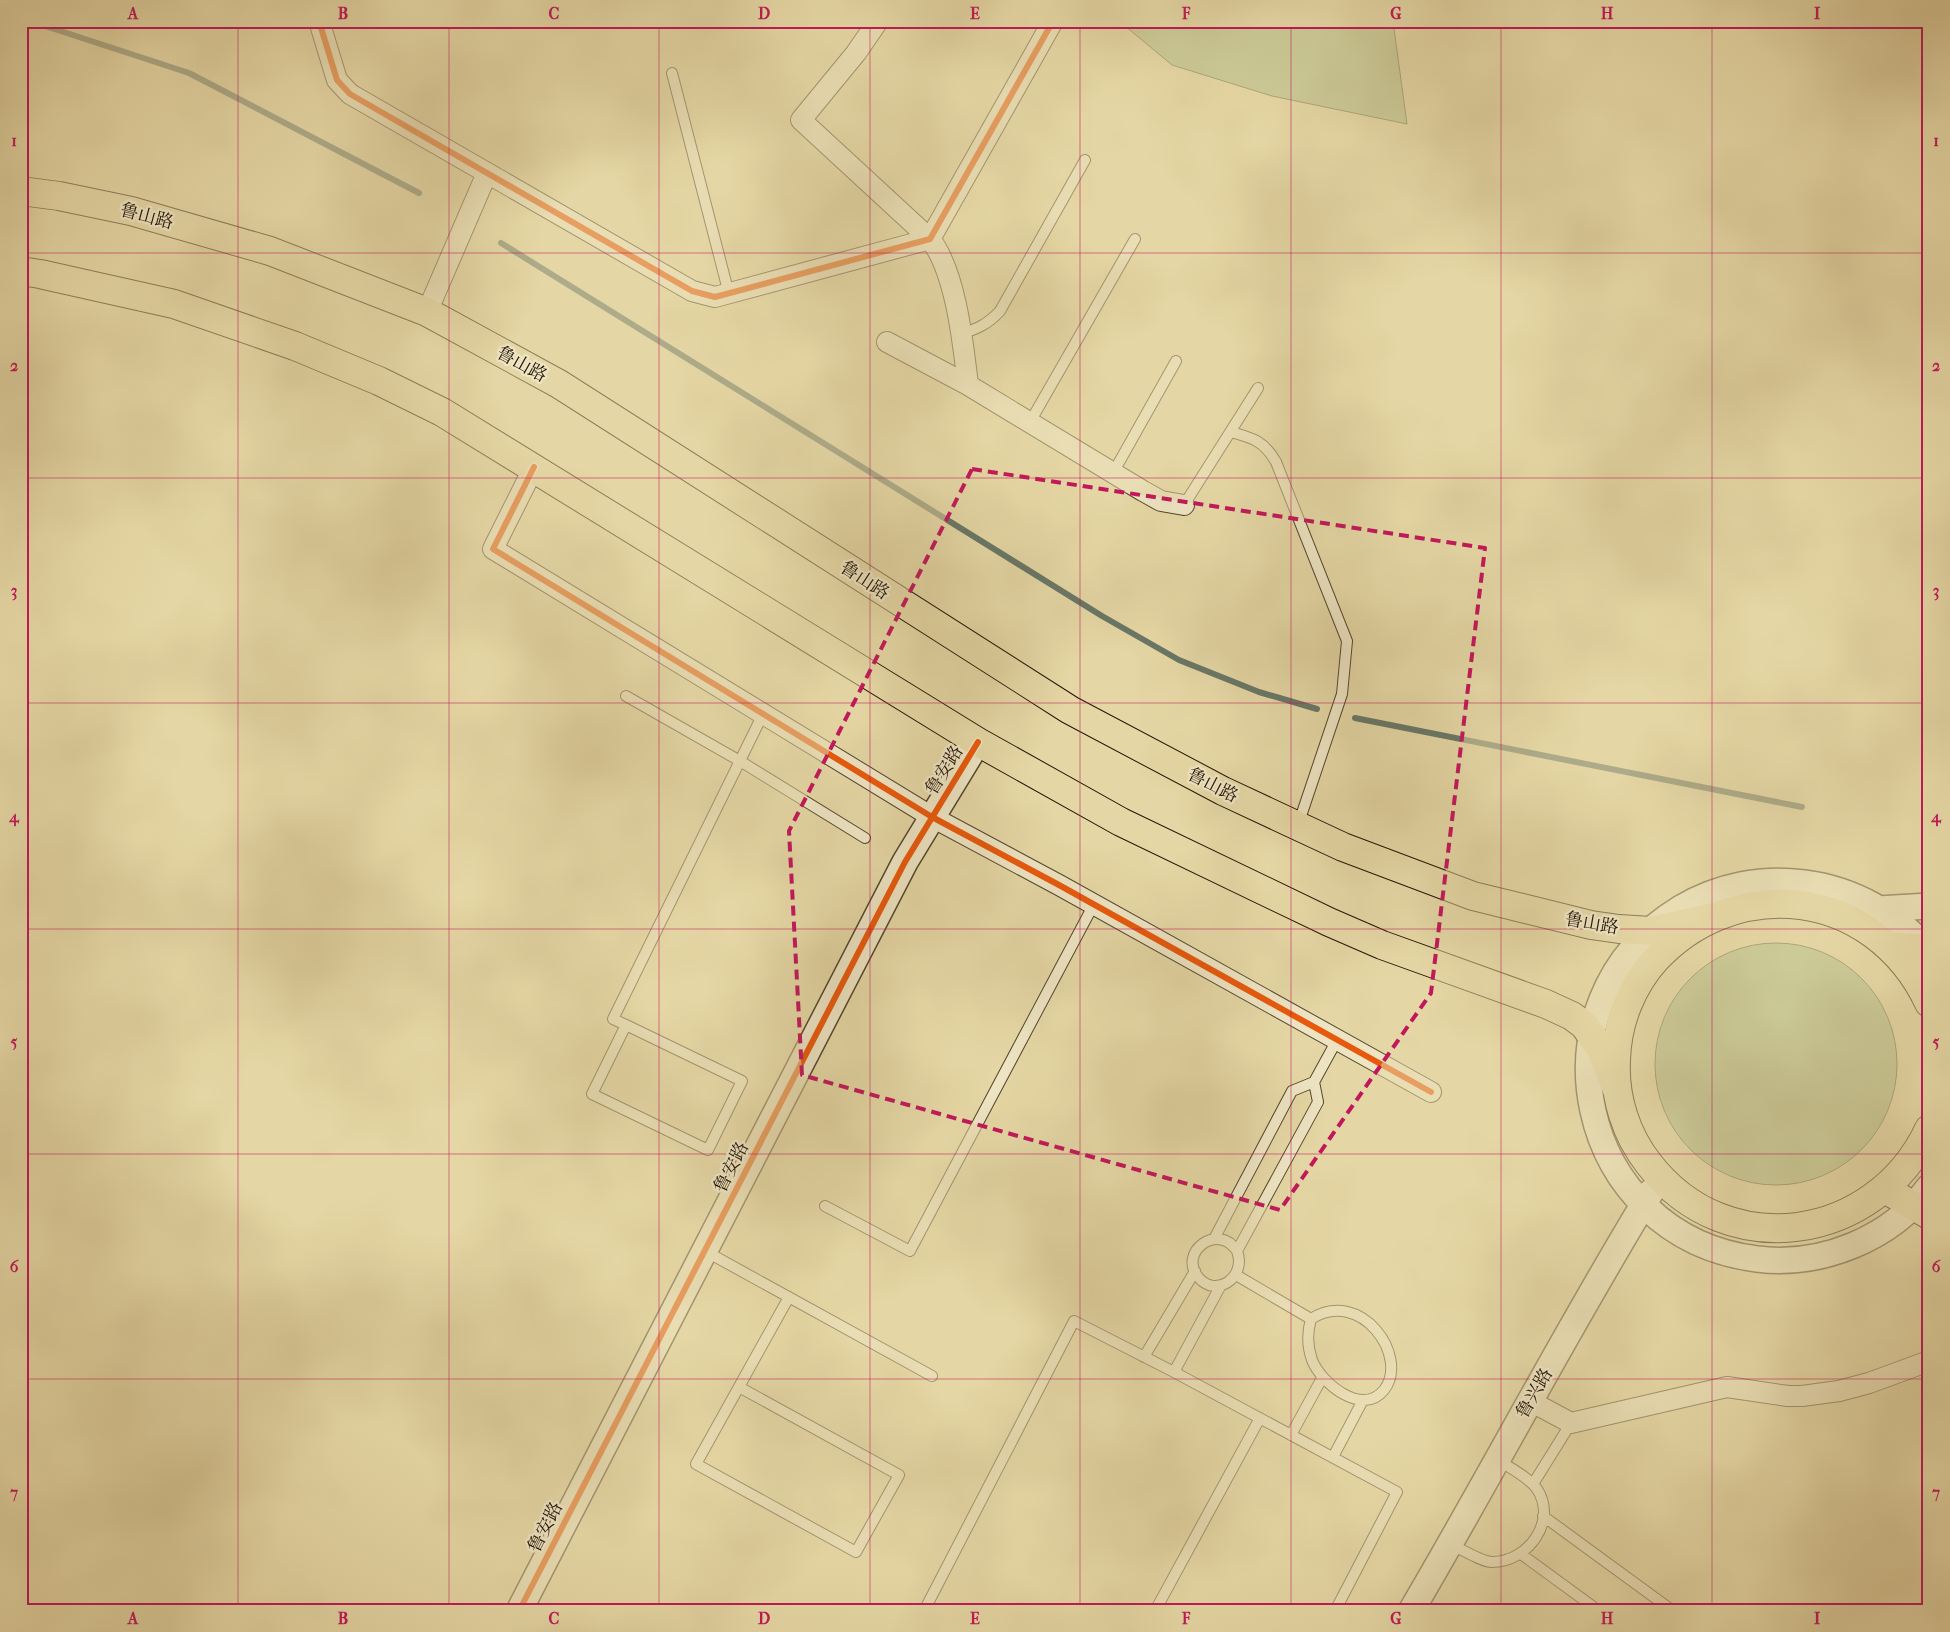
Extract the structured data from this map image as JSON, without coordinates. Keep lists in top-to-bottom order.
{
  "streets": {
    "highway": ["鲁山路"],
    "street": ["鲁安路", "鲁兴路"]
  },
  "grid": {
    "columns": [
      "A",
      "B",
      "C",
      "D",
      "E",
      "F",
      "G",
      "H",
      "I"
    ],
    "rows": [
      "1",
      "2",
      "3",
      "4",
      "5",
      "6",
      "7"
    ]
  }
}
